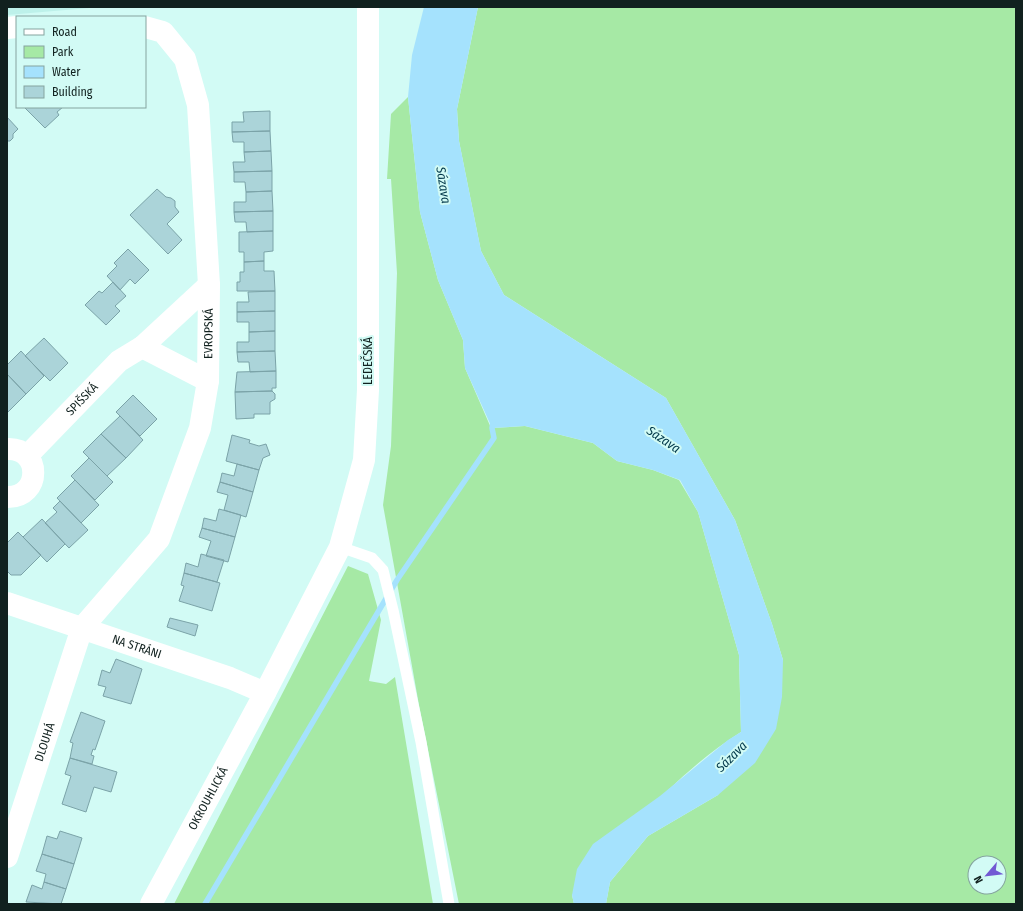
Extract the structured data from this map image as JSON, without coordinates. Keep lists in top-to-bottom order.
{
  "streets": {
    "street": [
      "EVROPSKÁ",
      "LEDEČSKÁ",
      "SPIŠSKÁ",
      "NA STRÁNI",
      "DLOUHÁ",
      "OKROUHLICKÁ"
    ]
  },
  "crossings": [
    ["EVROPSKÁ", "SPIŠSKÁ"],
    ["EVROPSKÁ", "NA STRÁNI"],
    ["EVROPSKÁ", "DLOUHÁ"],
    ["LEDEČSKÁ", "NA STRÁNI"],
    ["LEDEČSKÁ", "OKROUHLICKÁ"],
    ["NA STRÁNI", "DLOUHÁ"],
    ["NA STRÁNI", "OKROUHLICKÁ"]
  ],
  "water": ["Sázava"],
  "legend": [
    "Road",
    "Park",
    "Water",
    "Building"
  ],
  "north": "bottom left"
}
